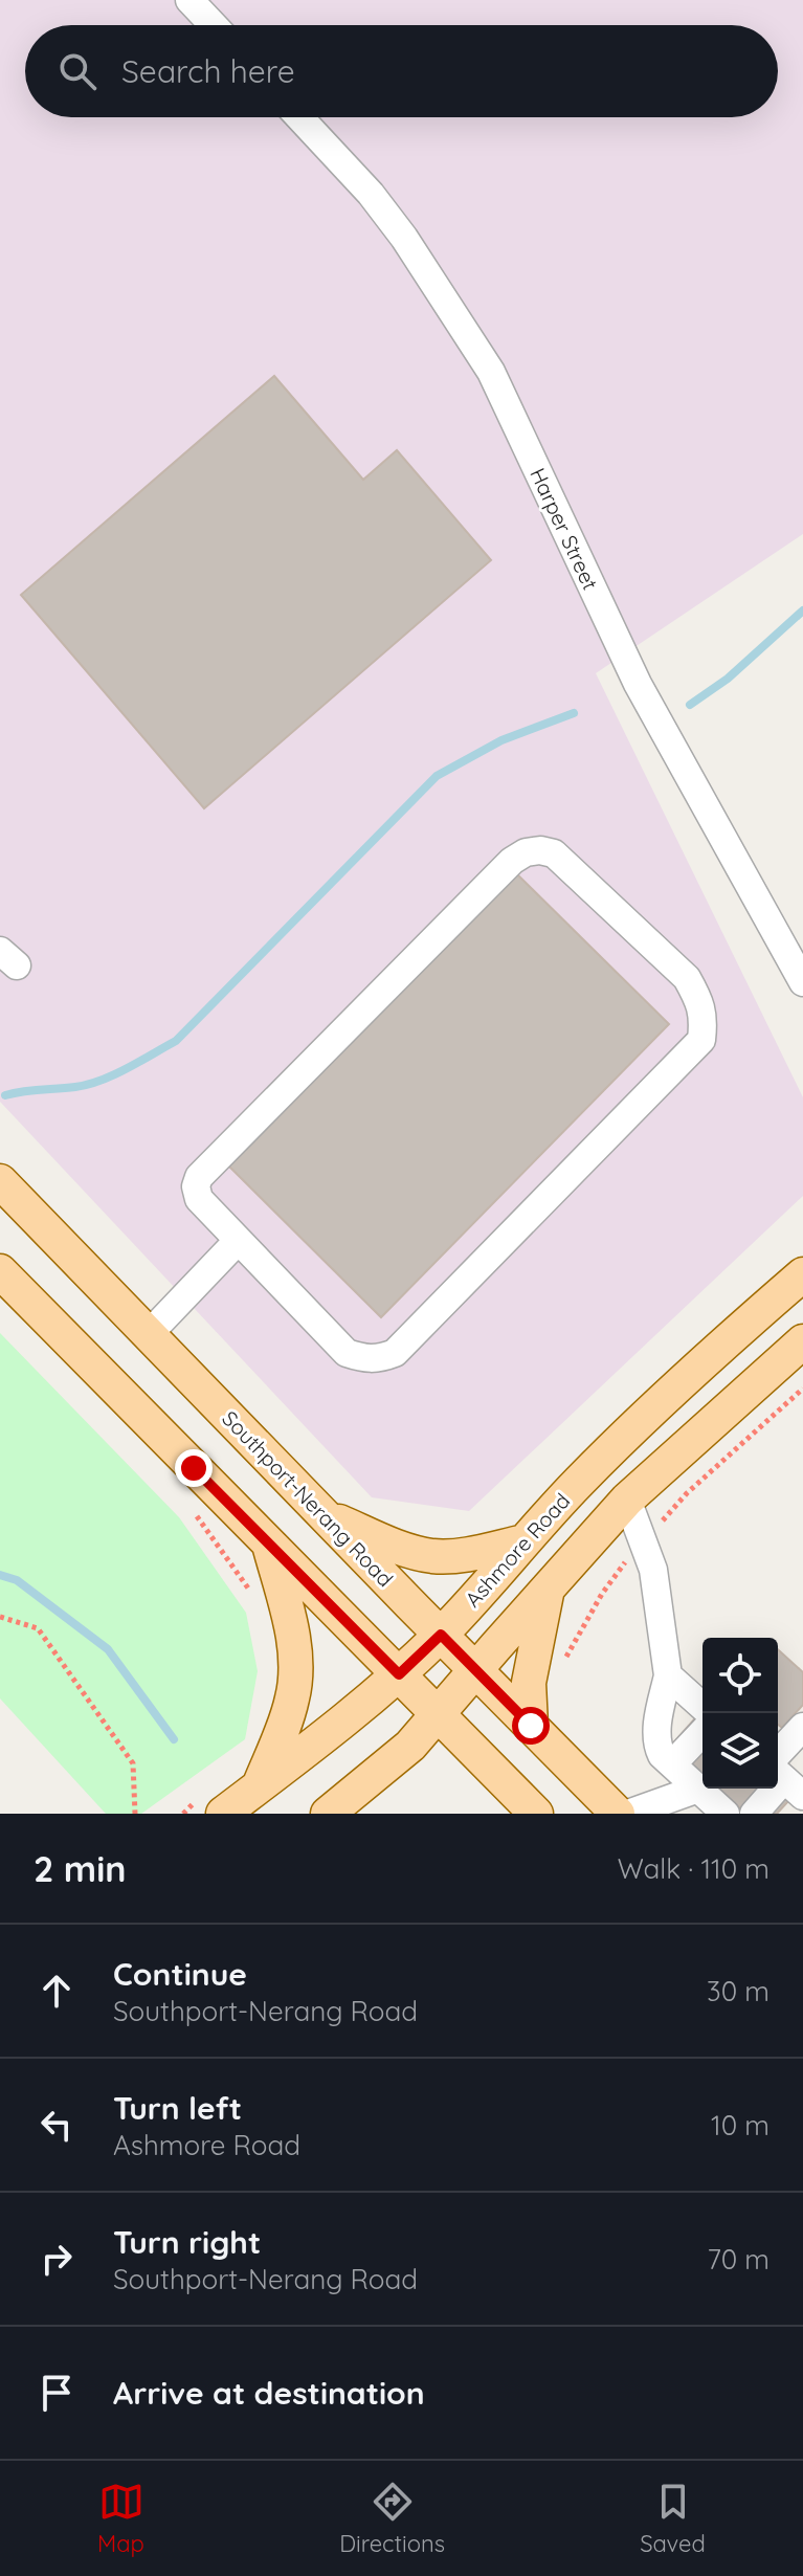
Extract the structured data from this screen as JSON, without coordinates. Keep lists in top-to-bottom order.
{
  "streets": {
    "main road": ["Southport-Nerang Road", "Ashmore Road"],
    "street": ["Harper Street"]
  },
  "crossings": [
    ["Southport-Nerang Road", "Ashmore Road"]
  ],
  "page": {
    "search": "Search here",
    "heading": ["2 min", "Walk · 110 m"],
    "list": [
      ["Continue", "Southport-Nerang Road", "30 m"],
      ["Turn left", "Ashmore Road", "10 m"],
      ["Turn right", "Southport-Nerang Road", "70 m"],
      "Arrive at destination"
    ],
    "nav": ["Map", "Directions", "Saved"]
  }
}
